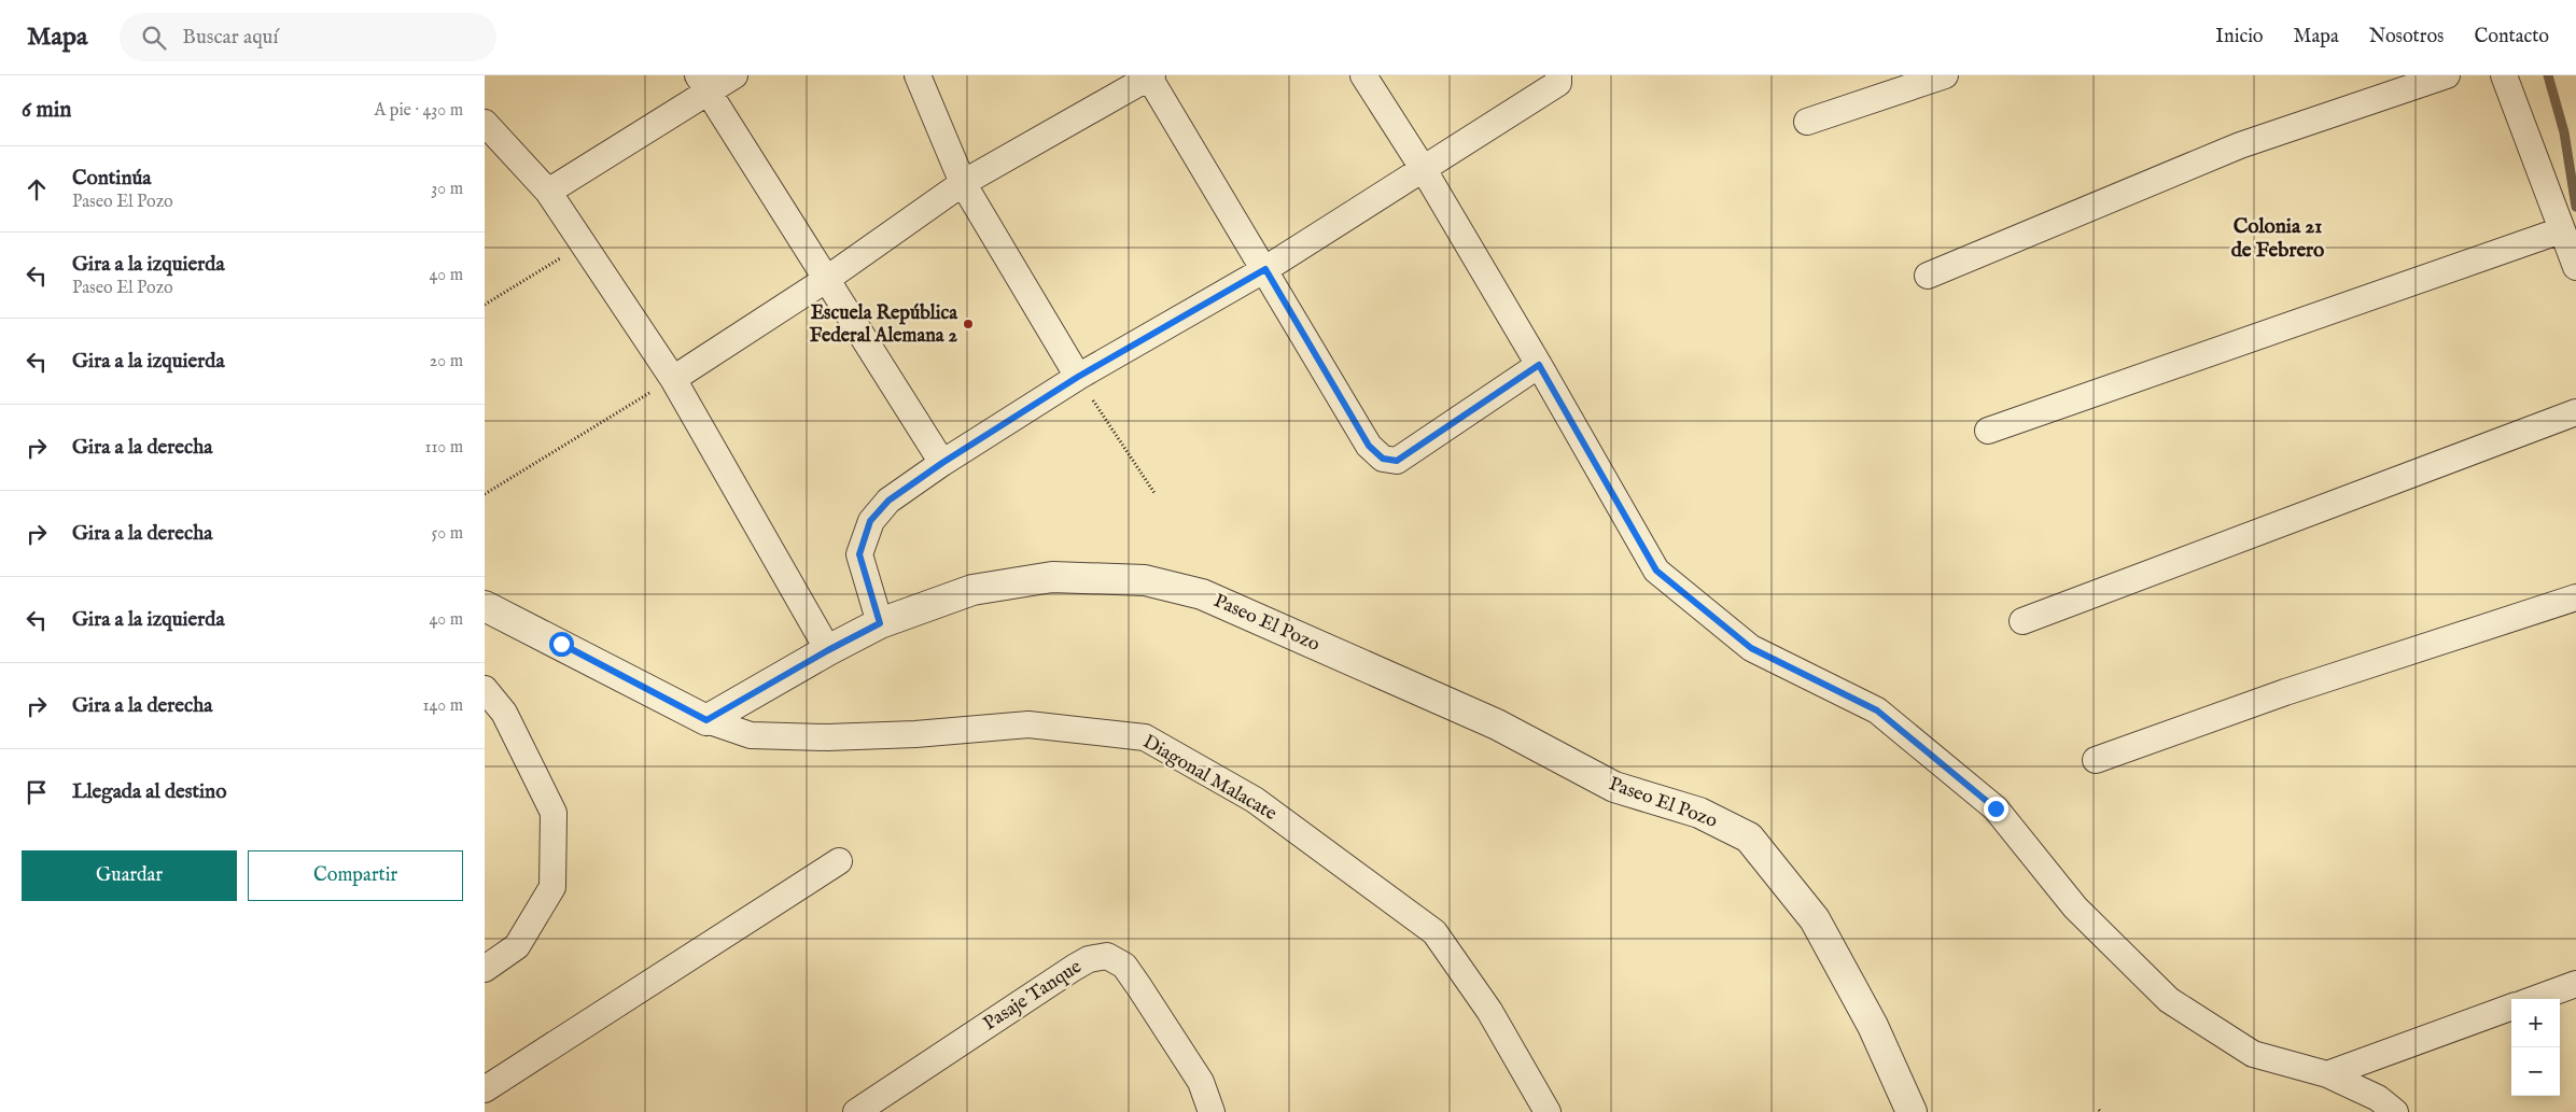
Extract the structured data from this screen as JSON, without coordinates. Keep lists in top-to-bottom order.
{
  "streets": {
    "street": ["Paseo El Pozo", "Diagonal Malacate", "Pasaje Tanque"]
  },
  "crossings": [
    ["Paseo El Pozo", "Diagonal Malacate"]
  ],
  "districts": ["Colonia 21 de Febrero"],
  "places": ["Escuela República Federal Alemana 2"],
  "page": {
    "header": "Mapa",
    "search": "Buscar aquí",
    "nav": [
      "Inicio",
      "Mapa",
      "Nosotros",
      "Contacto"
    ],
    "heading": ["6 min", "A pie · 430 m"],
    "list": [
      ["Continúa", "Paseo El Pozo", "30 m"],
      ["Gira a la izquierda", "Paseo El Pozo", "40 m"],
      ["Gira a la izquierda", "20 m"],
      ["Gira a la derecha", "110 m"],
      ["Gira a la derecha", "50 m"],
      ["Gira a la izquierda", "40 m"],
      ["Gira a la derecha", "140 m"],
      "Llegada al destino"
    ],
    "buttons": ["Guardar", "Compartir"],
    "map_buttons": ["+", "−"]
  }
}
